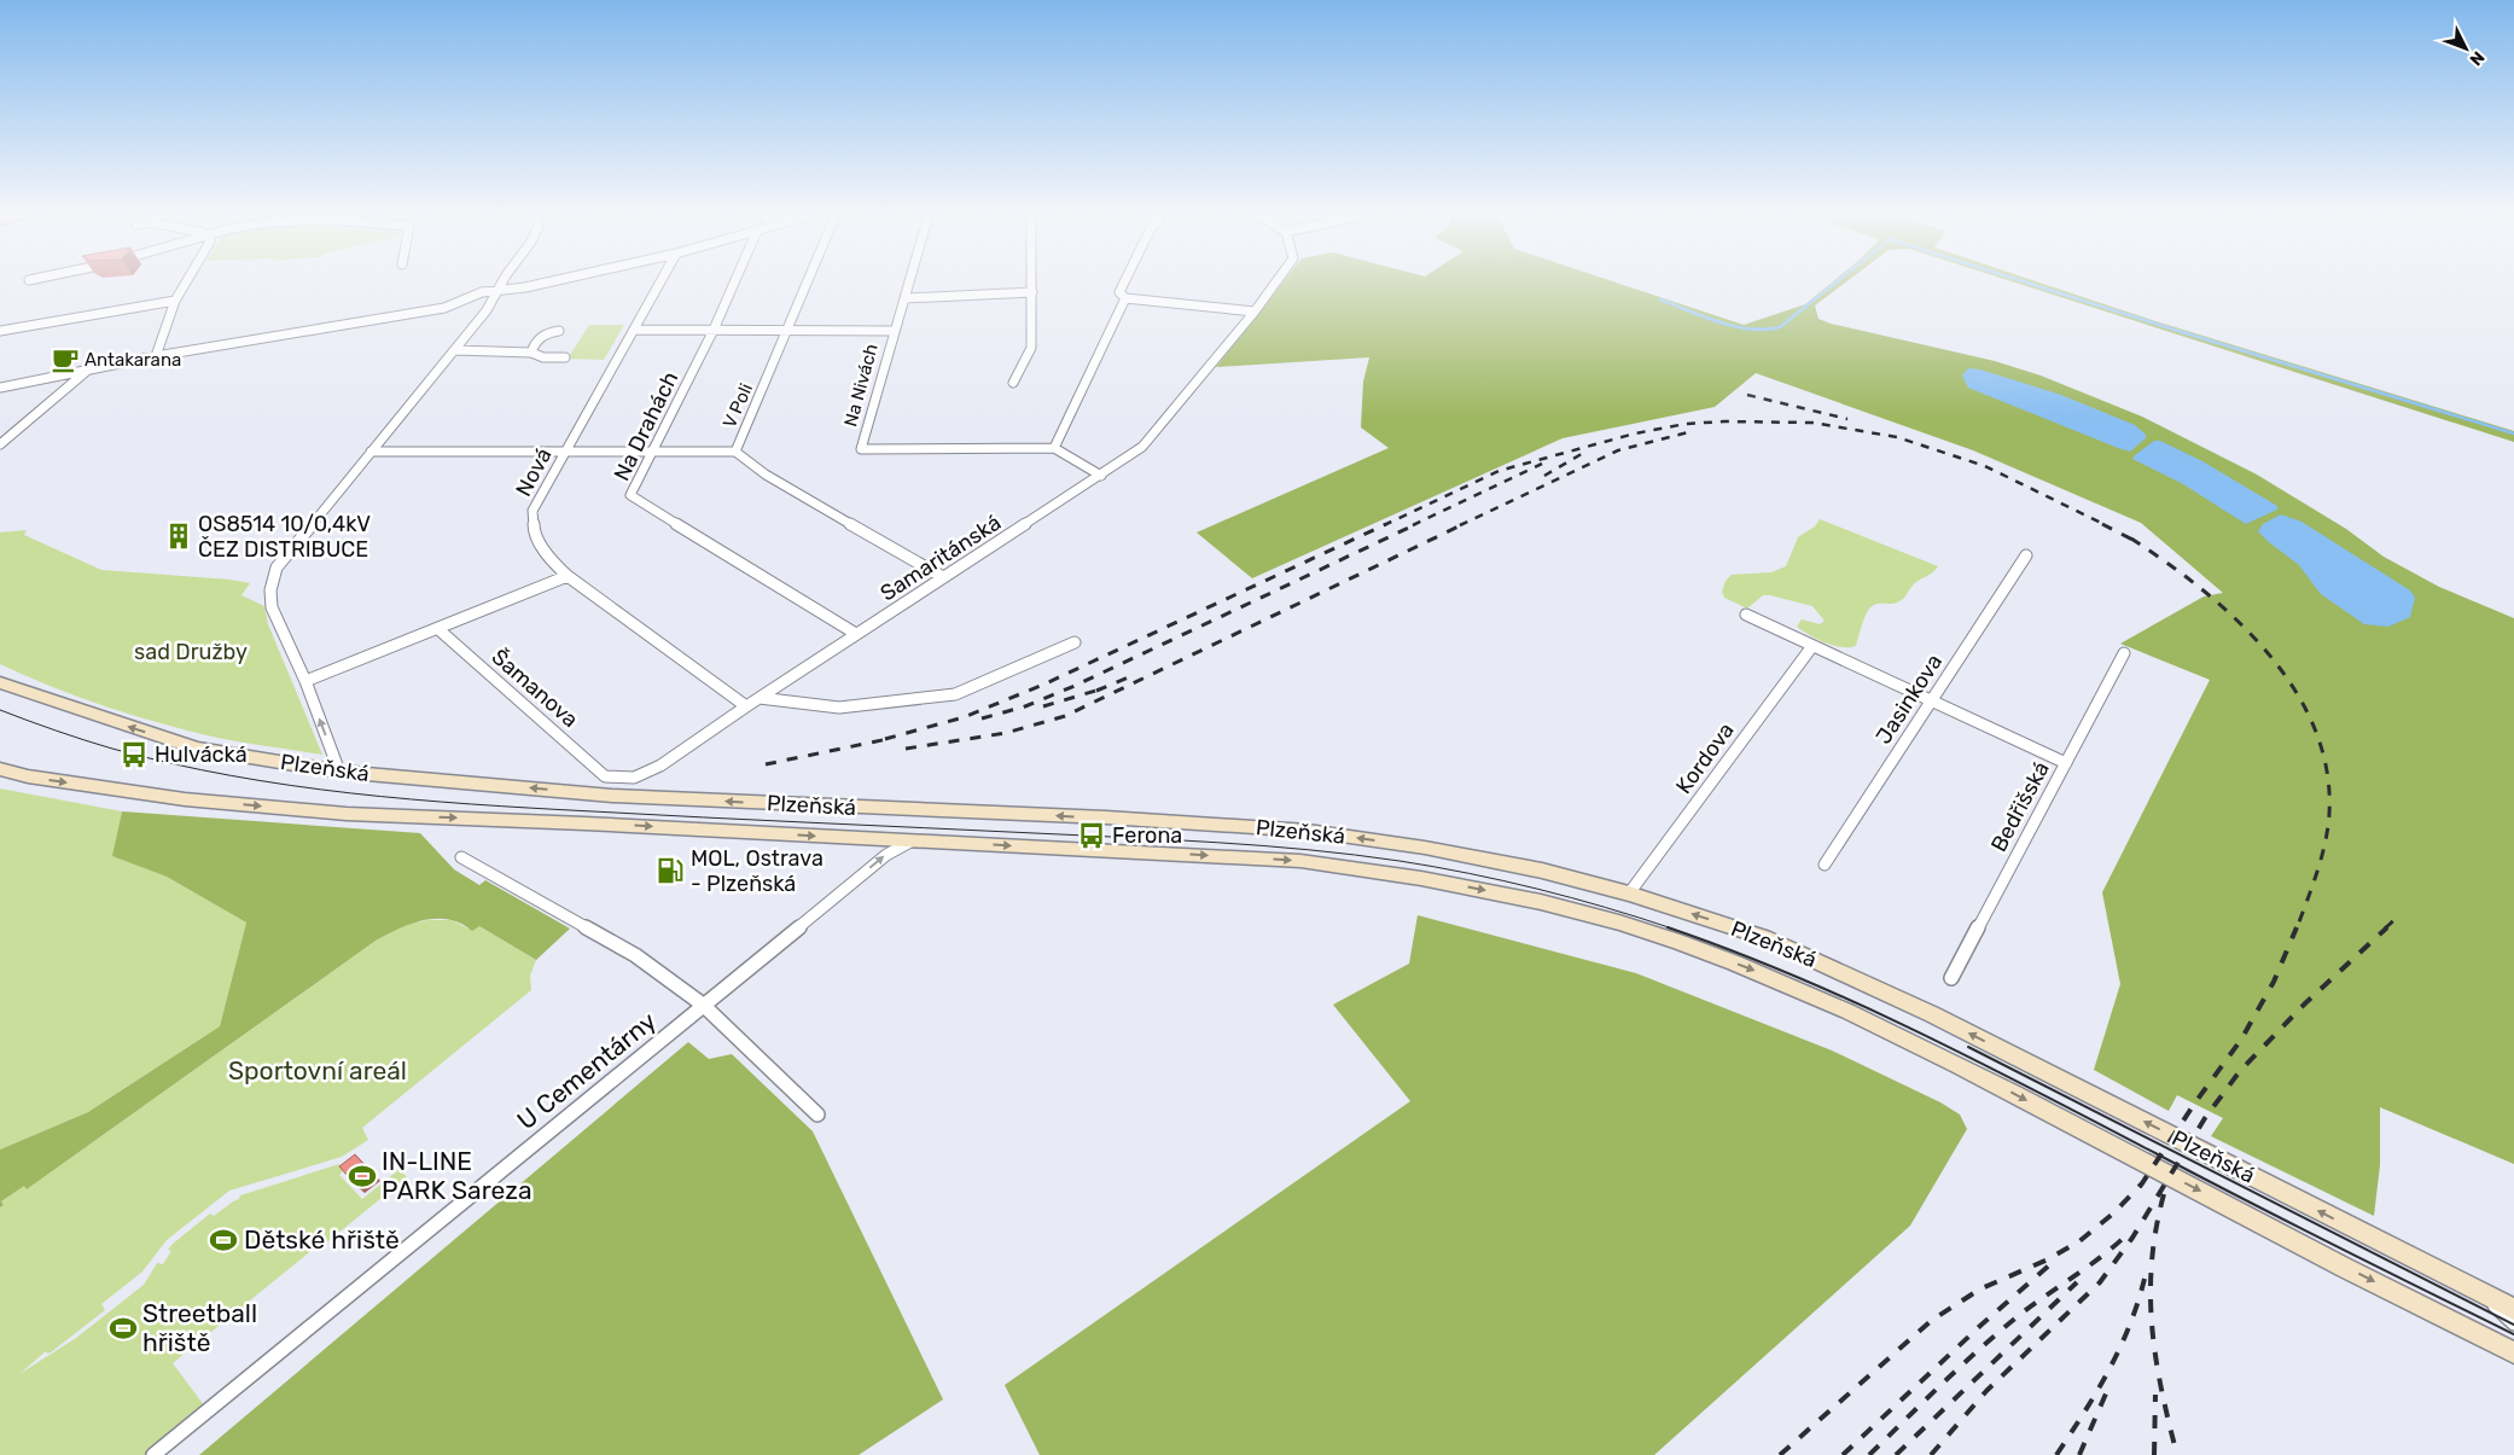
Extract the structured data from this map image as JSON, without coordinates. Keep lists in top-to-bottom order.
{
  "streets": {
    "main road": ["Plzeňská"],
    "street": [
      "Na Nivách",
      "V Poli",
      "Na Drahách",
      "Nová",
      "Samaritánská",
      "Šamanova",
      "Jasinkova",
      "Kordova",
      "Bedřišská",
      "U Cementárny"
    ]
  },
  "crossings": [
    ["V Poli", "Samaritánská"],
    ["Na Drahách", "Samaritánská"],
    ["Nová", "Samaritánská"],
    ["Samaritánská", "Šamanova"],
    ["Kordova", "Plzeňská"],
    ["Plzeňská", "U Cementárny"]
  ],
  "parks": ["sad Družby", "Sportovní areál"],
  "places": {
    "cafe": ["Antakarana"],
    "building": ["OS8514 10/0,4kV ČEZ DISTRIBUCE"],
    "bus stop": ["Hulvácká", "Ferona"],
    "fuel station": ["MOL, Ostrava - Plzeňská"],
    "sports": ["IN-LINE PARK Sareza", "Dětské hřiště", "Streetball hřiště"]
  },
  "north": "bottom right"
}
